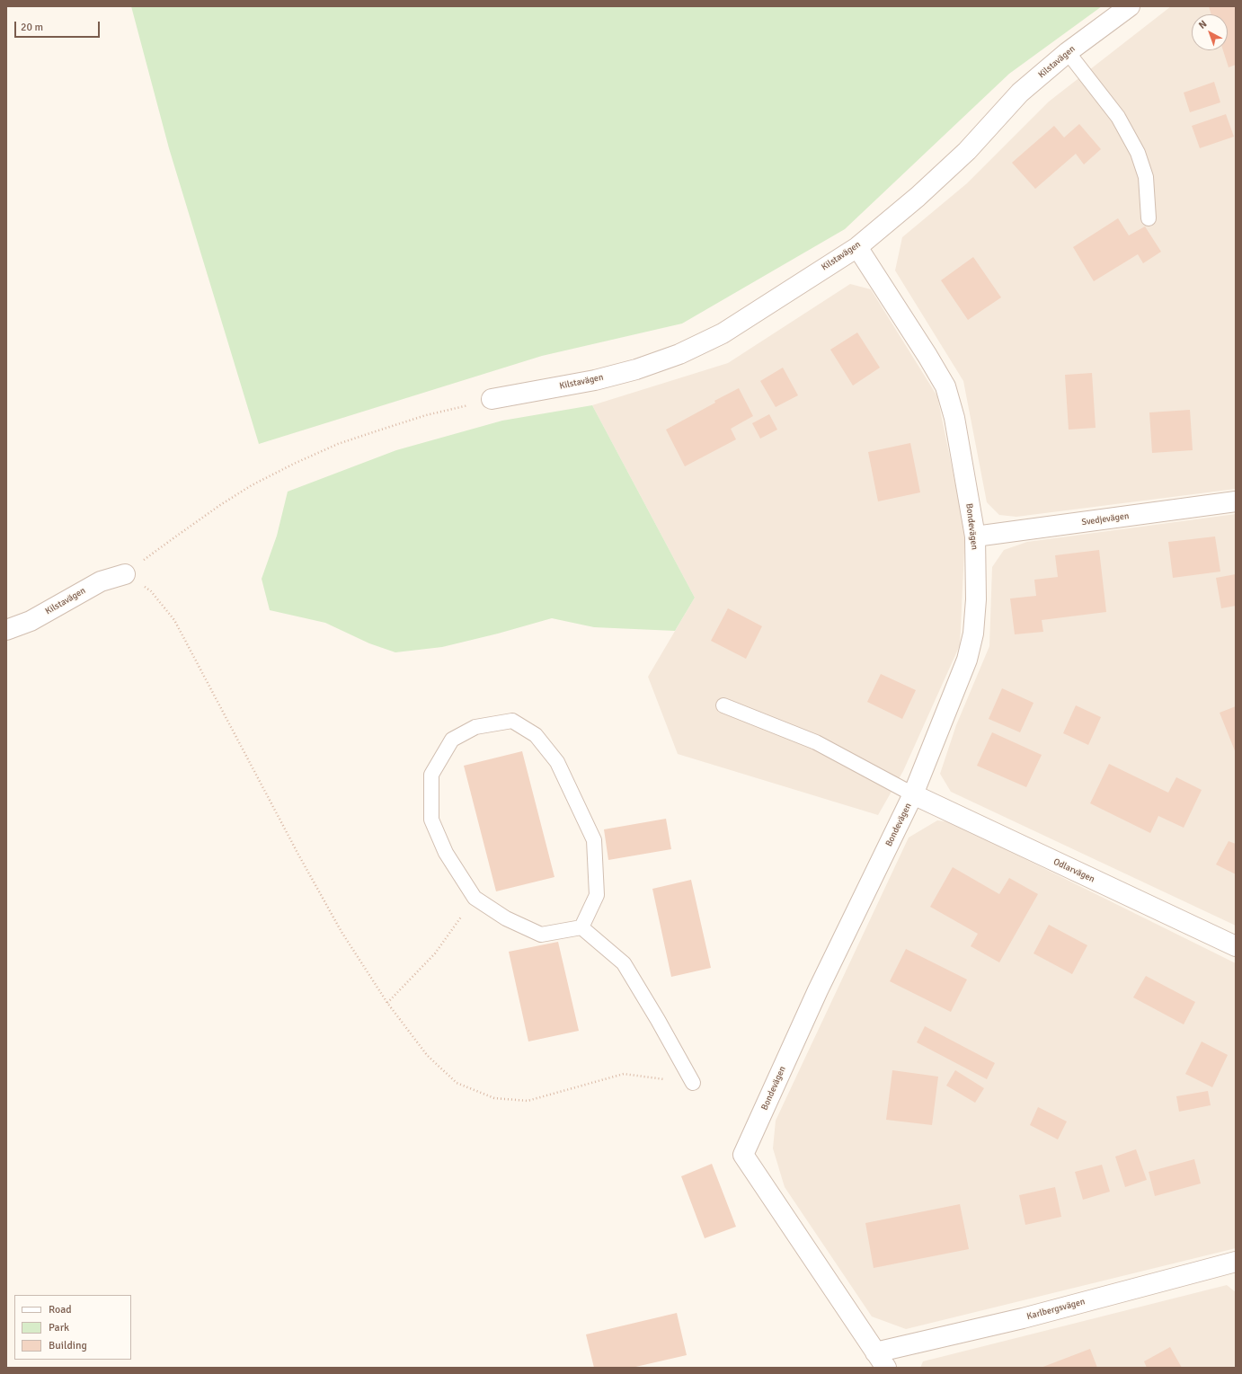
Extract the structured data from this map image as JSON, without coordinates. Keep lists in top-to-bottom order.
{
  "streets": {
    "street": [
      "Kilstavägen",
      "Svedjevägen",
      "Bondevägen",
      "Odlarvägen",
      "Karlbergsvägen"
    ]
  },
  "crossings": [
    ["Kilstavägen", "Bondevägen"],
    ["Svedjevägen", "Bondevägen"],
    ["Bondevägen", "Odlarvägen"],
    ["Bondevägen", "Karlbergsvägen"]
  ],
  "legend": ["Road", "Park", "Building"],
  "scale_bar": "20 m",
  "north": "top left"
}
